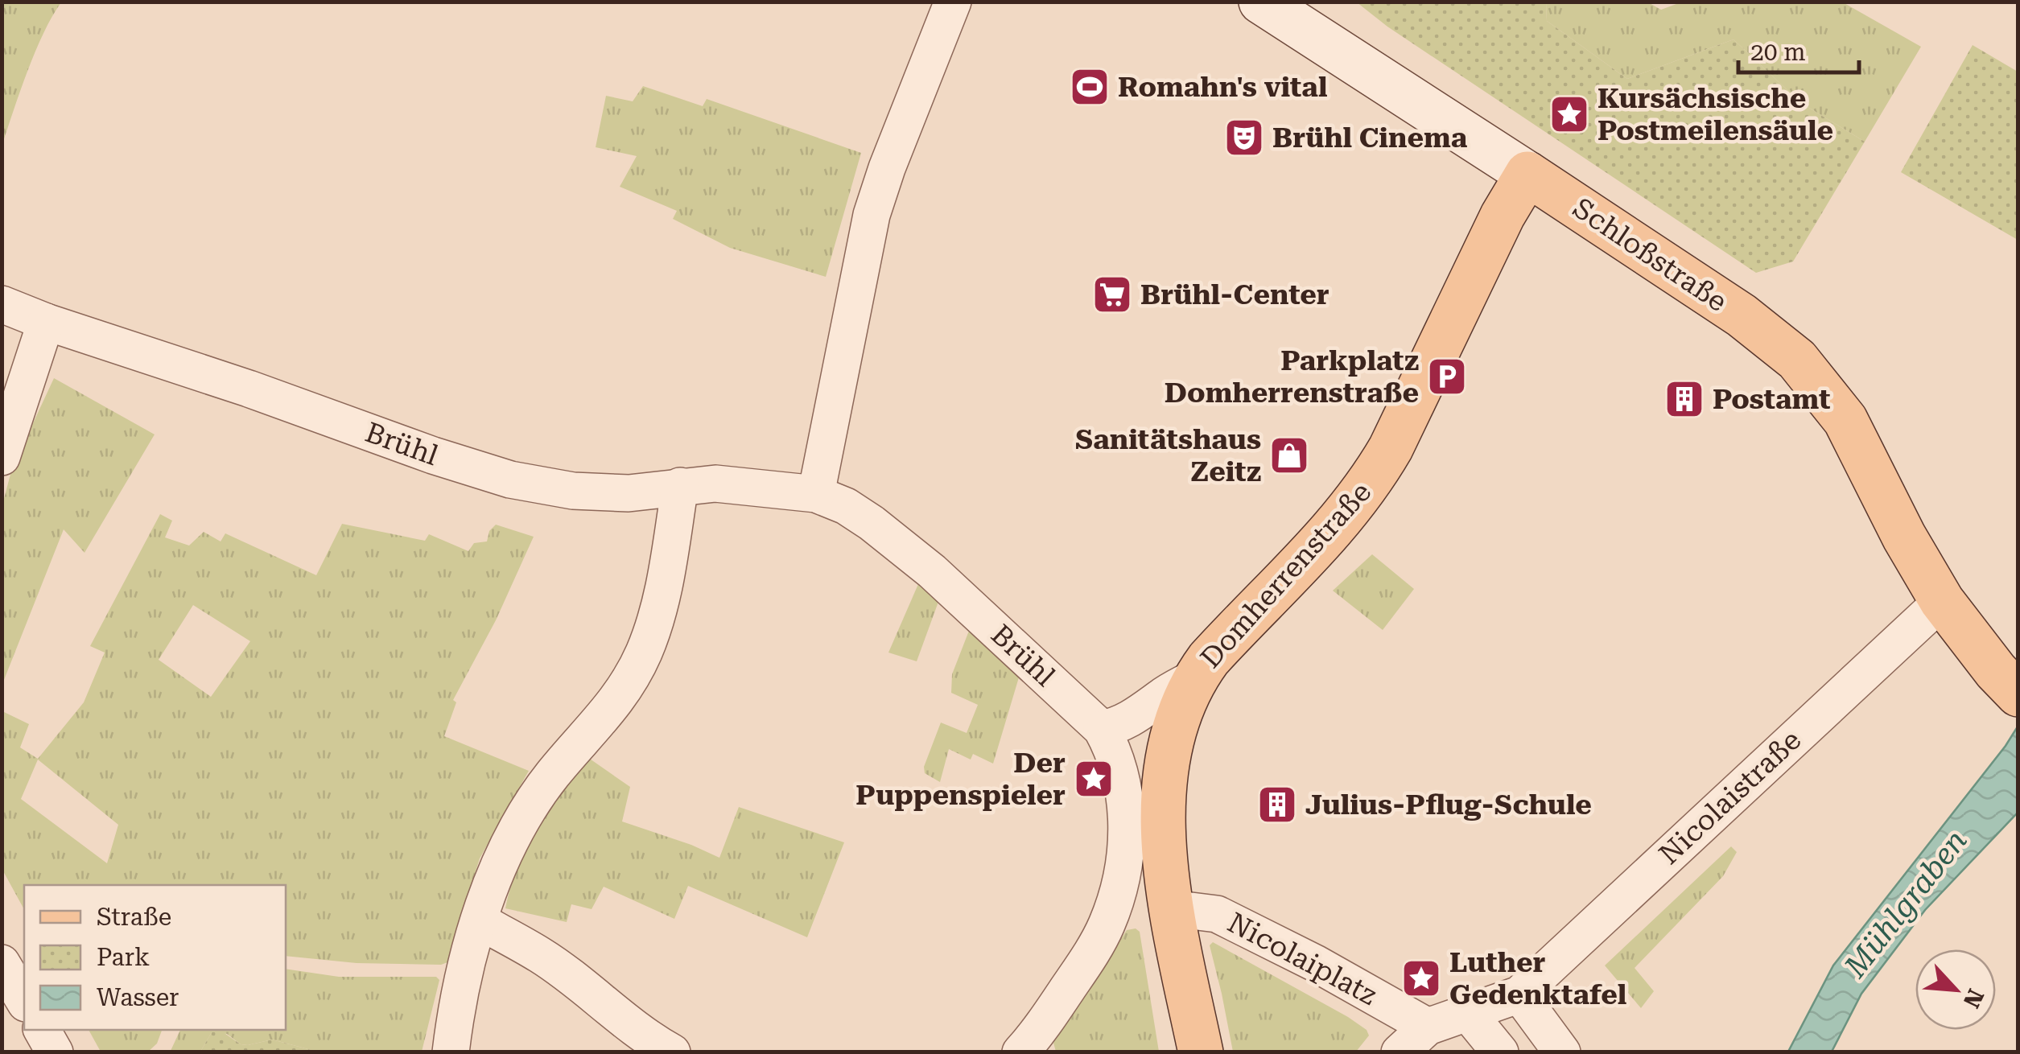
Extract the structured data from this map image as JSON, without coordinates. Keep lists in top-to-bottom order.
{
  "streets": {
    "main road": ["Schloßstraße", "Domherrenstraße"],
    "street": ["Brühl", "Nicolaistraße", "Nicolaiplatz"]
  },
  "crossings": [
    ["Schloßstraße", "Domherrenstraße"],
    ["Schloßstraße", "Nicolaistraße"],
    ["Domherrenstraße", "Nicolaiplatz"]
  ],
  "water": ["Mühlgraben"],
  "places": {
    "sports": ["Romahn's vital"],
    "place": ["Kursächsische Postmeilensäule", "Der Puppenspieler", "Luther Gedenktafel"],
    "theatre": ["Brühl Cinema"],
    "supermarket": ["Brühl-Center"],
    "parking": ["Parkplatz Domherrenstraße"],
    "building": ["Postamt", "Julius-Pflug-Schule"],
    "shop": ["Sanitätshaus Zeitz"]
  },
  "legend": ["Straße", "Park", "Wasser"],
  "scale_bar": "20 m",
  "north": "bottom right"
}
